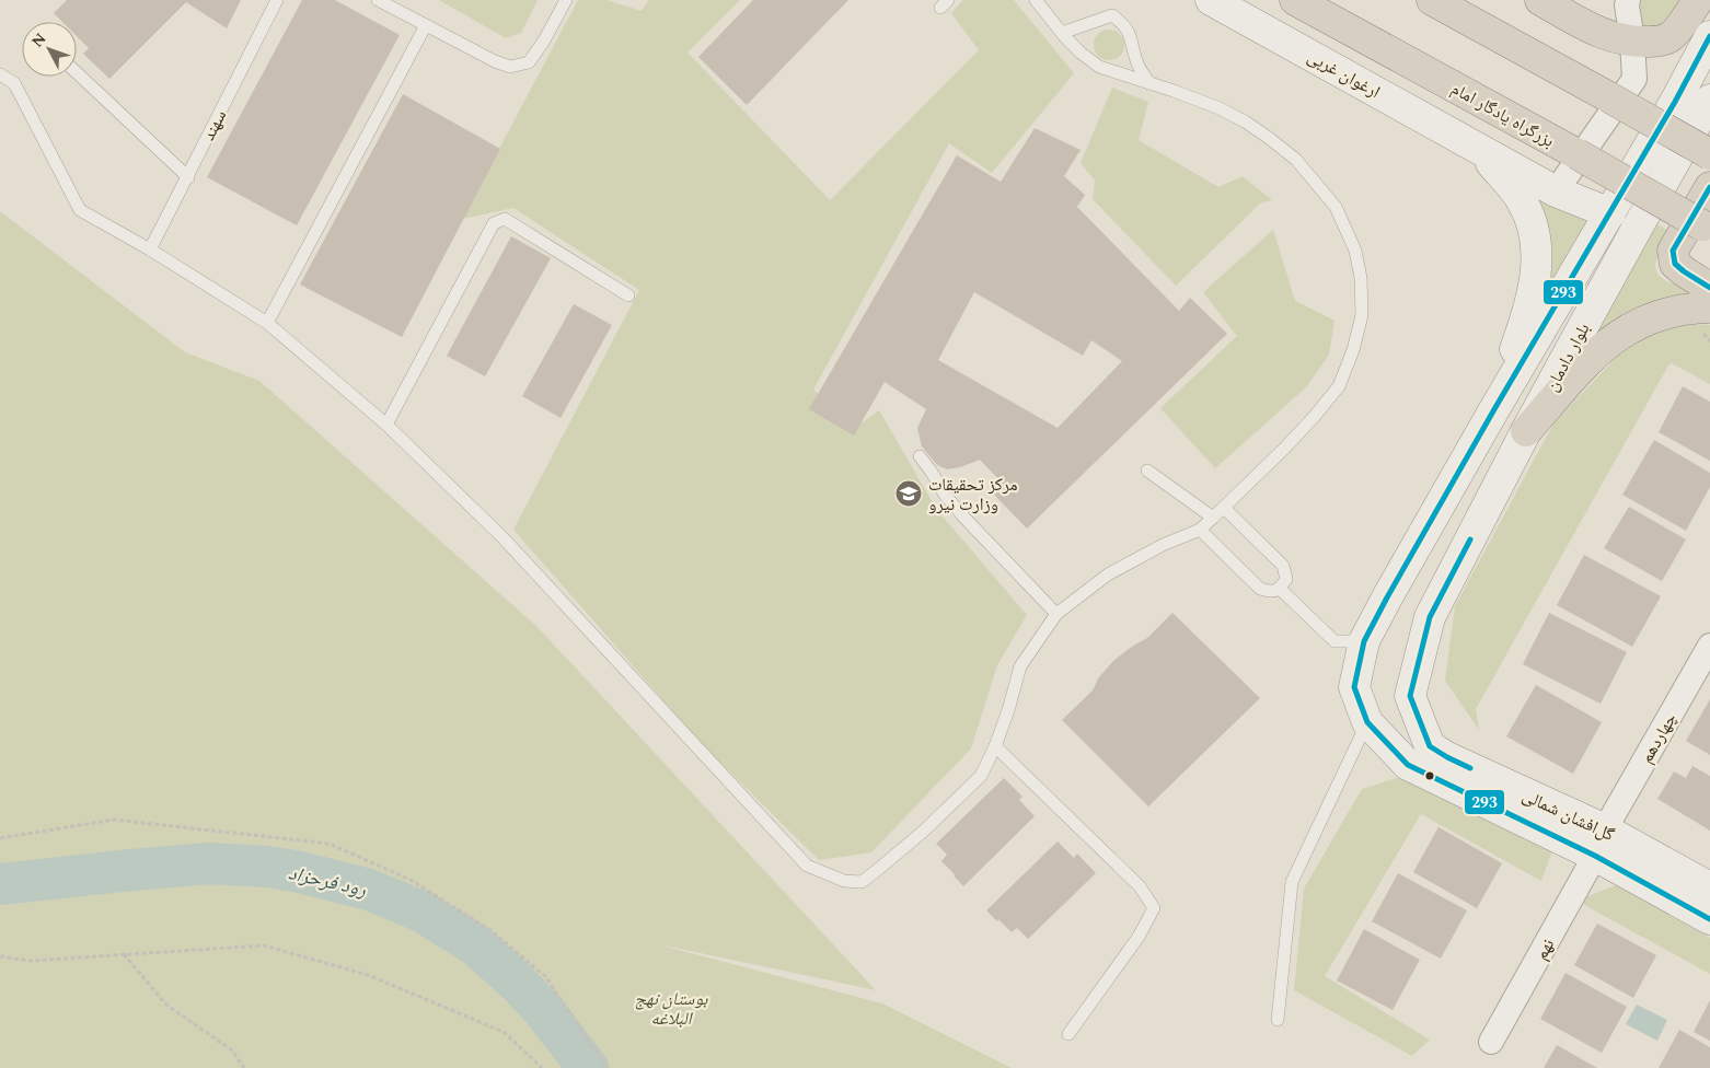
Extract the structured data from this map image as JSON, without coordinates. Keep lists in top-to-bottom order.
{
  "streets": {
    "highway": ["بزرگراه یادگار امام"],
    "main road": ["ارغوان غربی", "بلوار دادمان", "گل‌افشان شمالی"],
    "street": ["چهاردهم", "نهم"],
    "lane": ["سهند"]
  },
  "crossings": [
    ["ارغوان غربی", "بلوار دادمان"],
    ["بلوار دادمان", "گل‌افشان شمالی"],
    ["چهاردهم", "گل‌افشان شمالی"],
    ["چهاردهم", "نهم"],
    ["گل‌افشان شمالی", "نهم"]
  ],
  "water": ["رود فرحزاد"],
  "parks": ["بوستان نهج البلاغه"],
  "places": {
    "school or university": ["مرکز تحقیقات وزارت نیرو"]
  },
  "lines": ["transit line 293"],
  "north": "top left"
}
